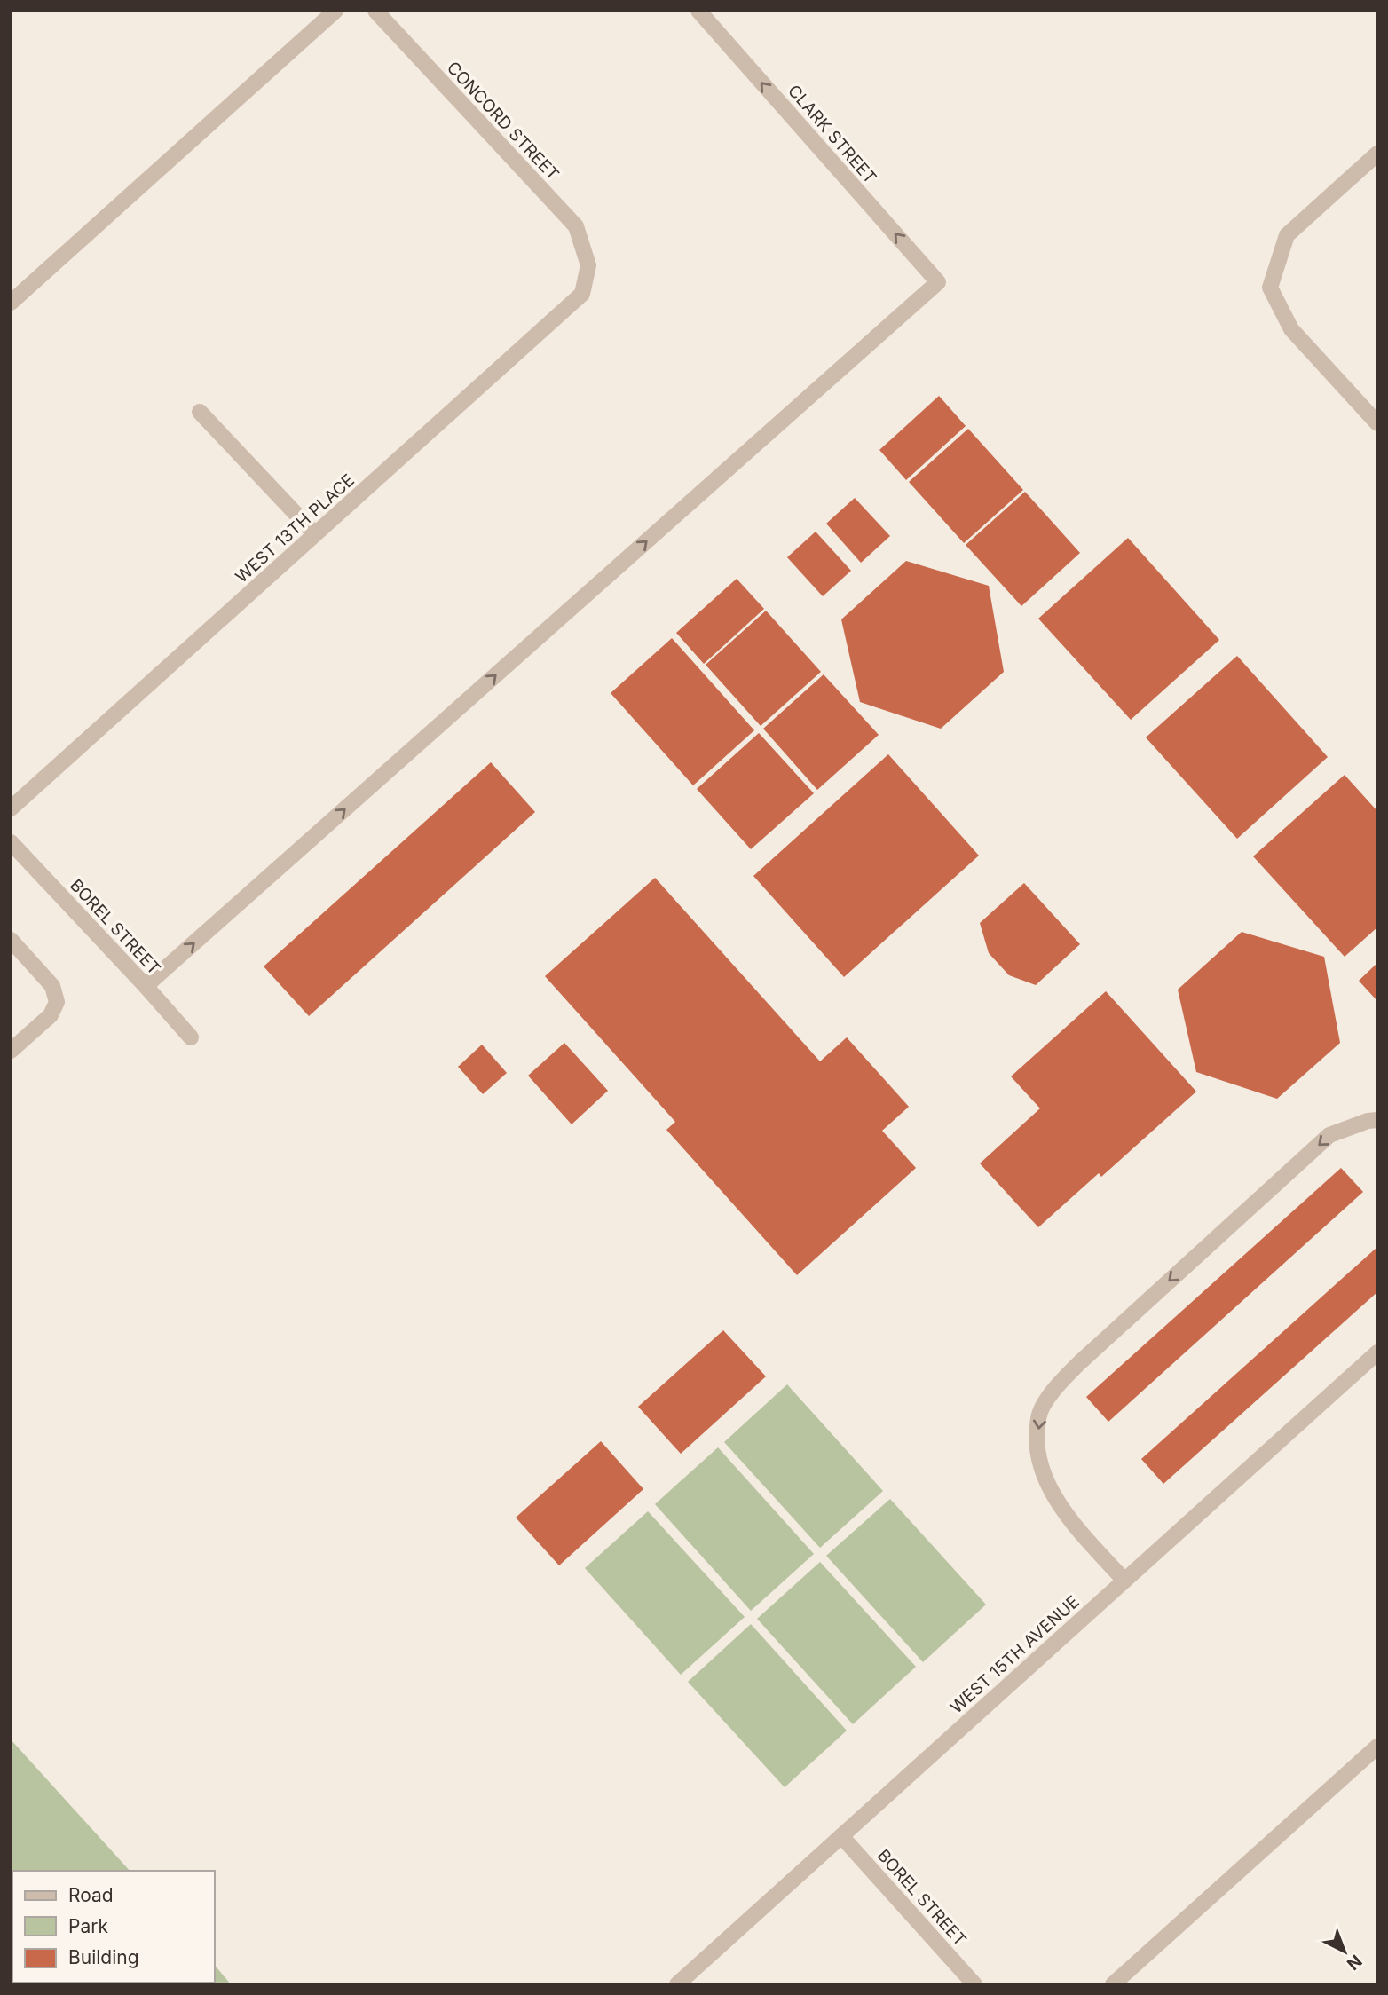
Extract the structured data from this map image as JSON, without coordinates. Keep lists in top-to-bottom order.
{
  "streets": {
    "street": [
      "CONCORD STREET",
      "CLARK STREET",
      "WEST 13TH PLACE",
      "BOREL STREET",
      "WEST 15TH AVENUE"
    ]
  },
  "crossings": [
    ["CONCORD STREET", "WEST 13TH PLACE"],
    ["CLARK STREET", "BOREL STREET"],
    ["BOREL STREET", "WEST 15TH AVENUE"]
  ],
  "legend": ["Road", "Park", "Building"],
  "north": "bottom right"
}
